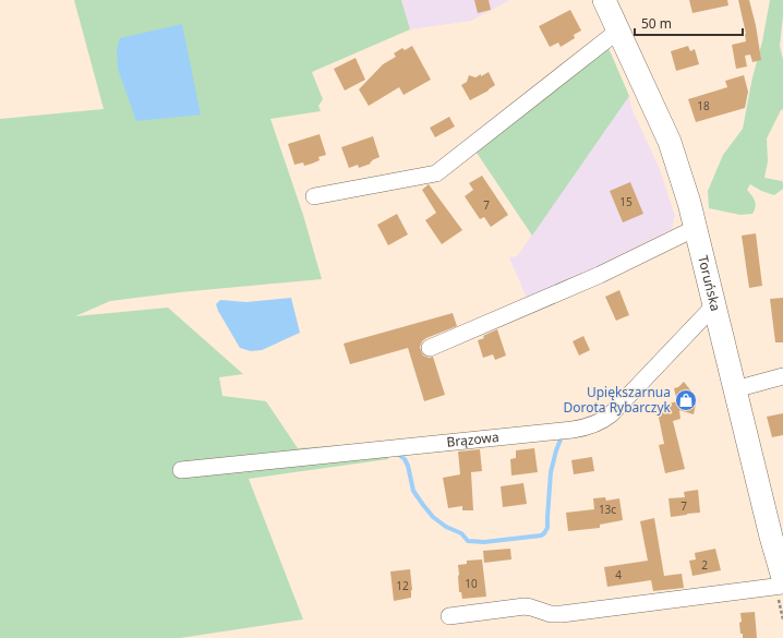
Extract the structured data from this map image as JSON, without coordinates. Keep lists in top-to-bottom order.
{
  "streets": {
    "main road": ["Toruńska"],
    "street": ["Brązowa"]
  },
  "crossings": [
    ["Toruńska", "Brązowa"]
  ],
  "places": {
    "shop": ["Upiększarnua Dorota Rybarczyk"]
  },
  "house_numbers": [
    "18",
    "15",
    "7",
    "7",
    "13c",
    "2",
    "4",
    "10",
    "12"
  ],
  "scale_bar": "50 m"
}
